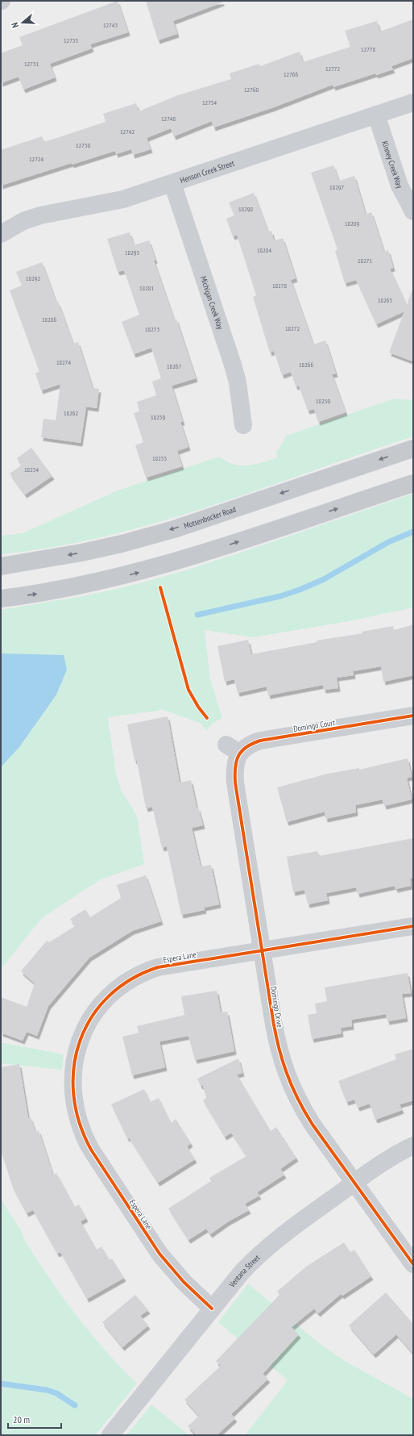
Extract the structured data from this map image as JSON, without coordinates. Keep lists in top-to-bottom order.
{
  "streets": {
    "main road": ["Motsenbocker Road"],
    "street": [
      "Kinney Creek Way",
      "Henson Creek Street",
      "Michigan Creek Way",
      "Domingo Court",
      "Espera Lane",
      "Domingo Drive",
      "Ventana Street"
    ]
  },
  "crossings": [
    ["Kinney Creek Way", "Henson Creek Street"],
    ["Henson Creek Street", "Michigan Creek Way"],
    ["Domingo Court", "Domingo Drive"],
    ["Espera Lane", "Domingo Drive"],
    ["Espera Lane", "Ventana Street"],
    ["Domingo Drive", "Ventana Street"]
  ],
  "house_numbers": [
    "12743",
    "12735",
    "12778",
    "12731",
    "12772",
    "12766",
    "12760",
    "12754",
    "12748",
    "12742",
    "12730",
    "12724",
    "18297",
    "18298",
    "18289",
    "18284",
    "18295",
    "18271",
    "18292",
    "18278",
    "18281",
    "18265",
    "18286",
    "18272",
    "18273",
    "18274",
    "18266",
    "18267",
    "18250",
    "18262",
    "18259",
    "18255",
    "18254"
  ],
  "scale_bar": "20 m",
  "north": "left"
}
